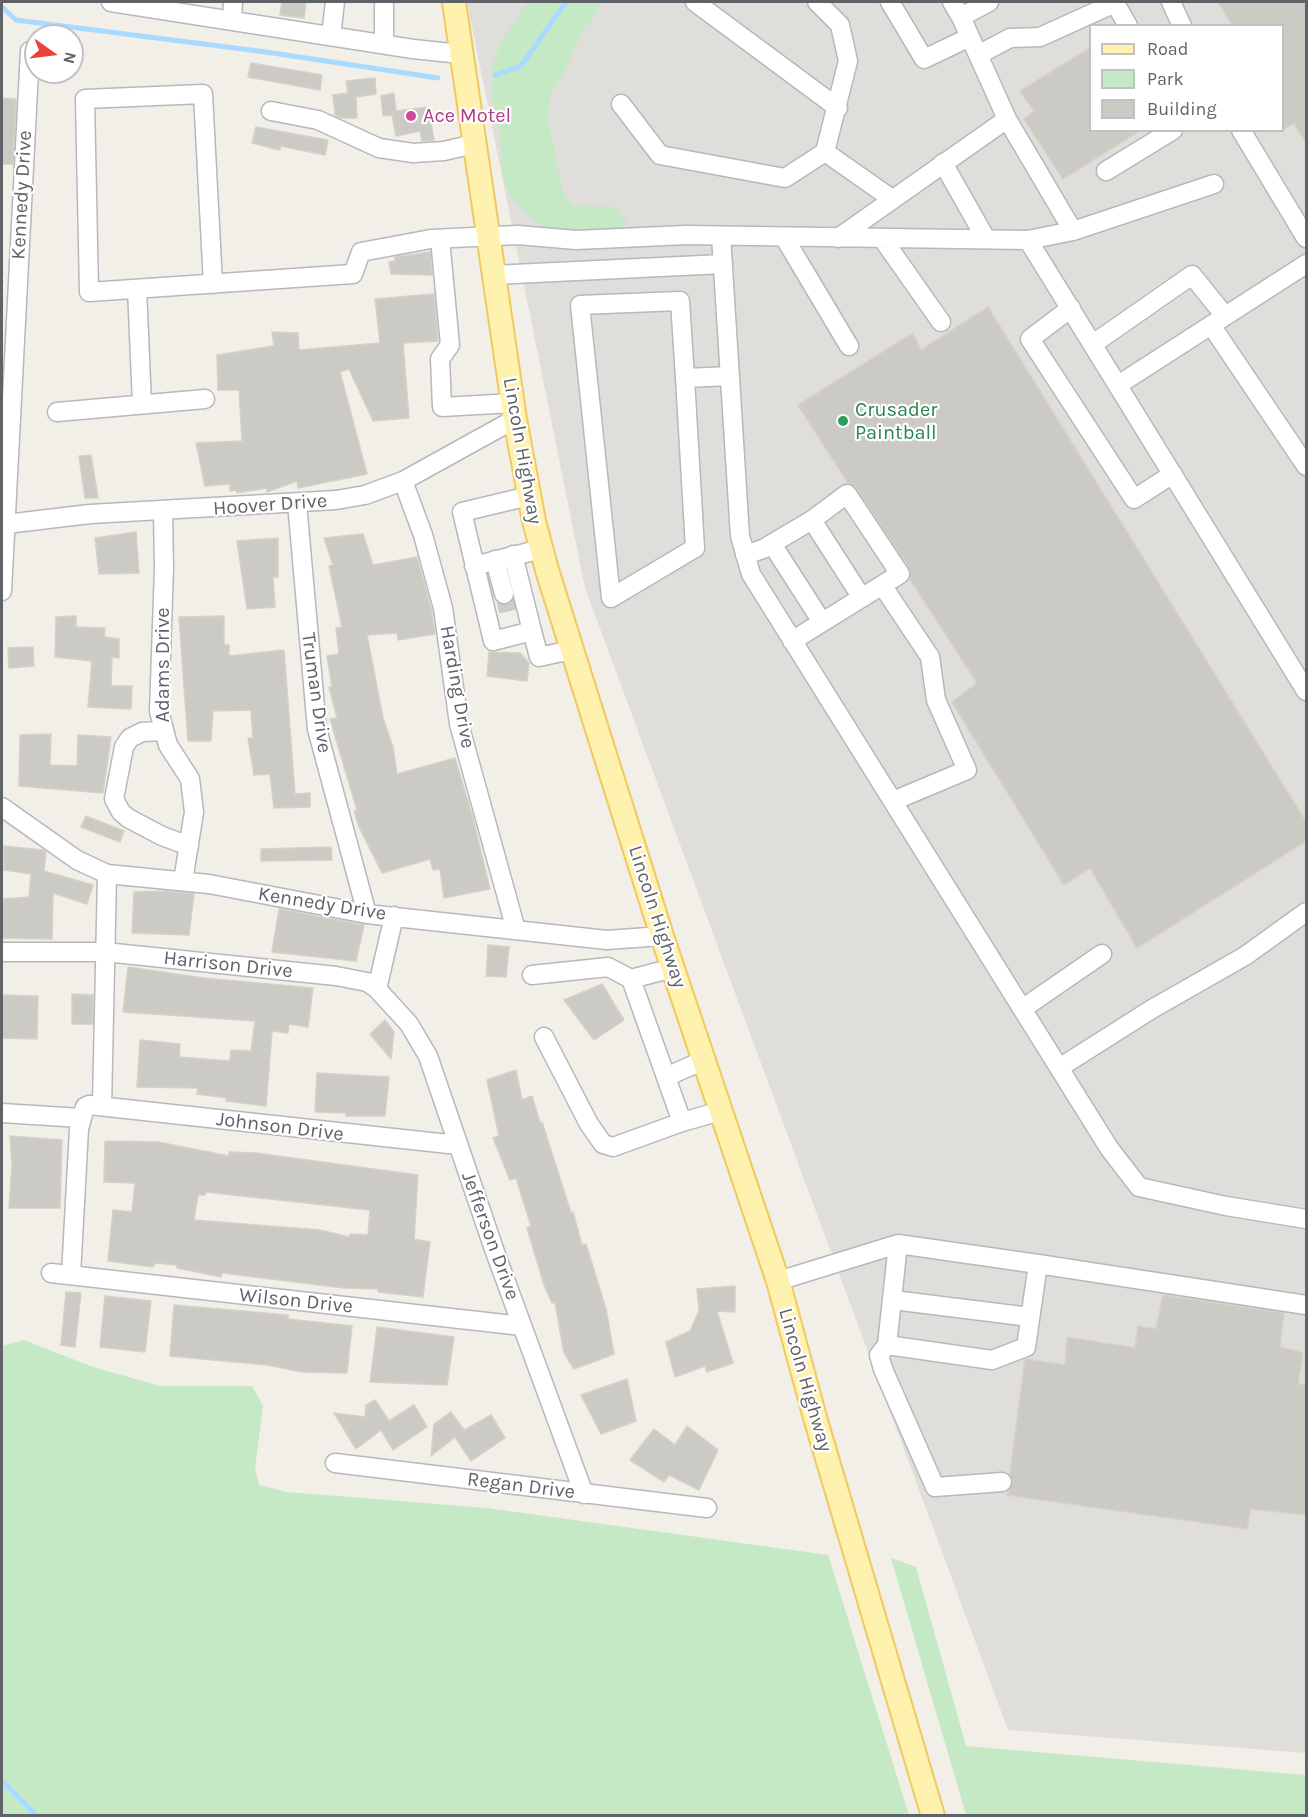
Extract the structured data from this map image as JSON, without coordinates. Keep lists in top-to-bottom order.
{
  "streets": {
    "main road": ["Lincoln Highway"],
    "street": [
      "Kennedy Drive",
      "Hoover Drive",
      "Adams Drive",
      "Harding Drive",
      "Truman Drive",
      "Harrison Drive",
      "Johnson Drive",
      "Jefferson Drive",
      "Wilson Drive",
      "Regan Drive"
    ]
  },
  "crossings": [
    ["Kennedy Drive", "Lincoln Highway"],
    ["Kennedy Drive", "Hoover Drive"],
    ["Kennedy Drive", "Adams Drive"],
    ["Kennedy Drive", "Harding Drive"],
    ["Kennedy Drive", "Truman Drive"],
    ["Lincoln Highway", "Hoover Drive"],
    ["Hoover Drive", "Adams Drive"],
    ["Hoover Drive", "Harding Drive"],
    ["Hoover Drive", "Truman Drive"],
    ["Harrison Drive", "Jefferson Drive"],
    ["Johnson Drive", "Jefferson Drive"],
    ["Jefferson Drive", "Wilson Drive"],
    ["Jefferson Drive", "Regan Drive"]
  ],
  "places": ["Ace Motel", "Crusader Paintball"],
  "legend": ["Road", "Park", "Building"],
  "north": "right"
}
